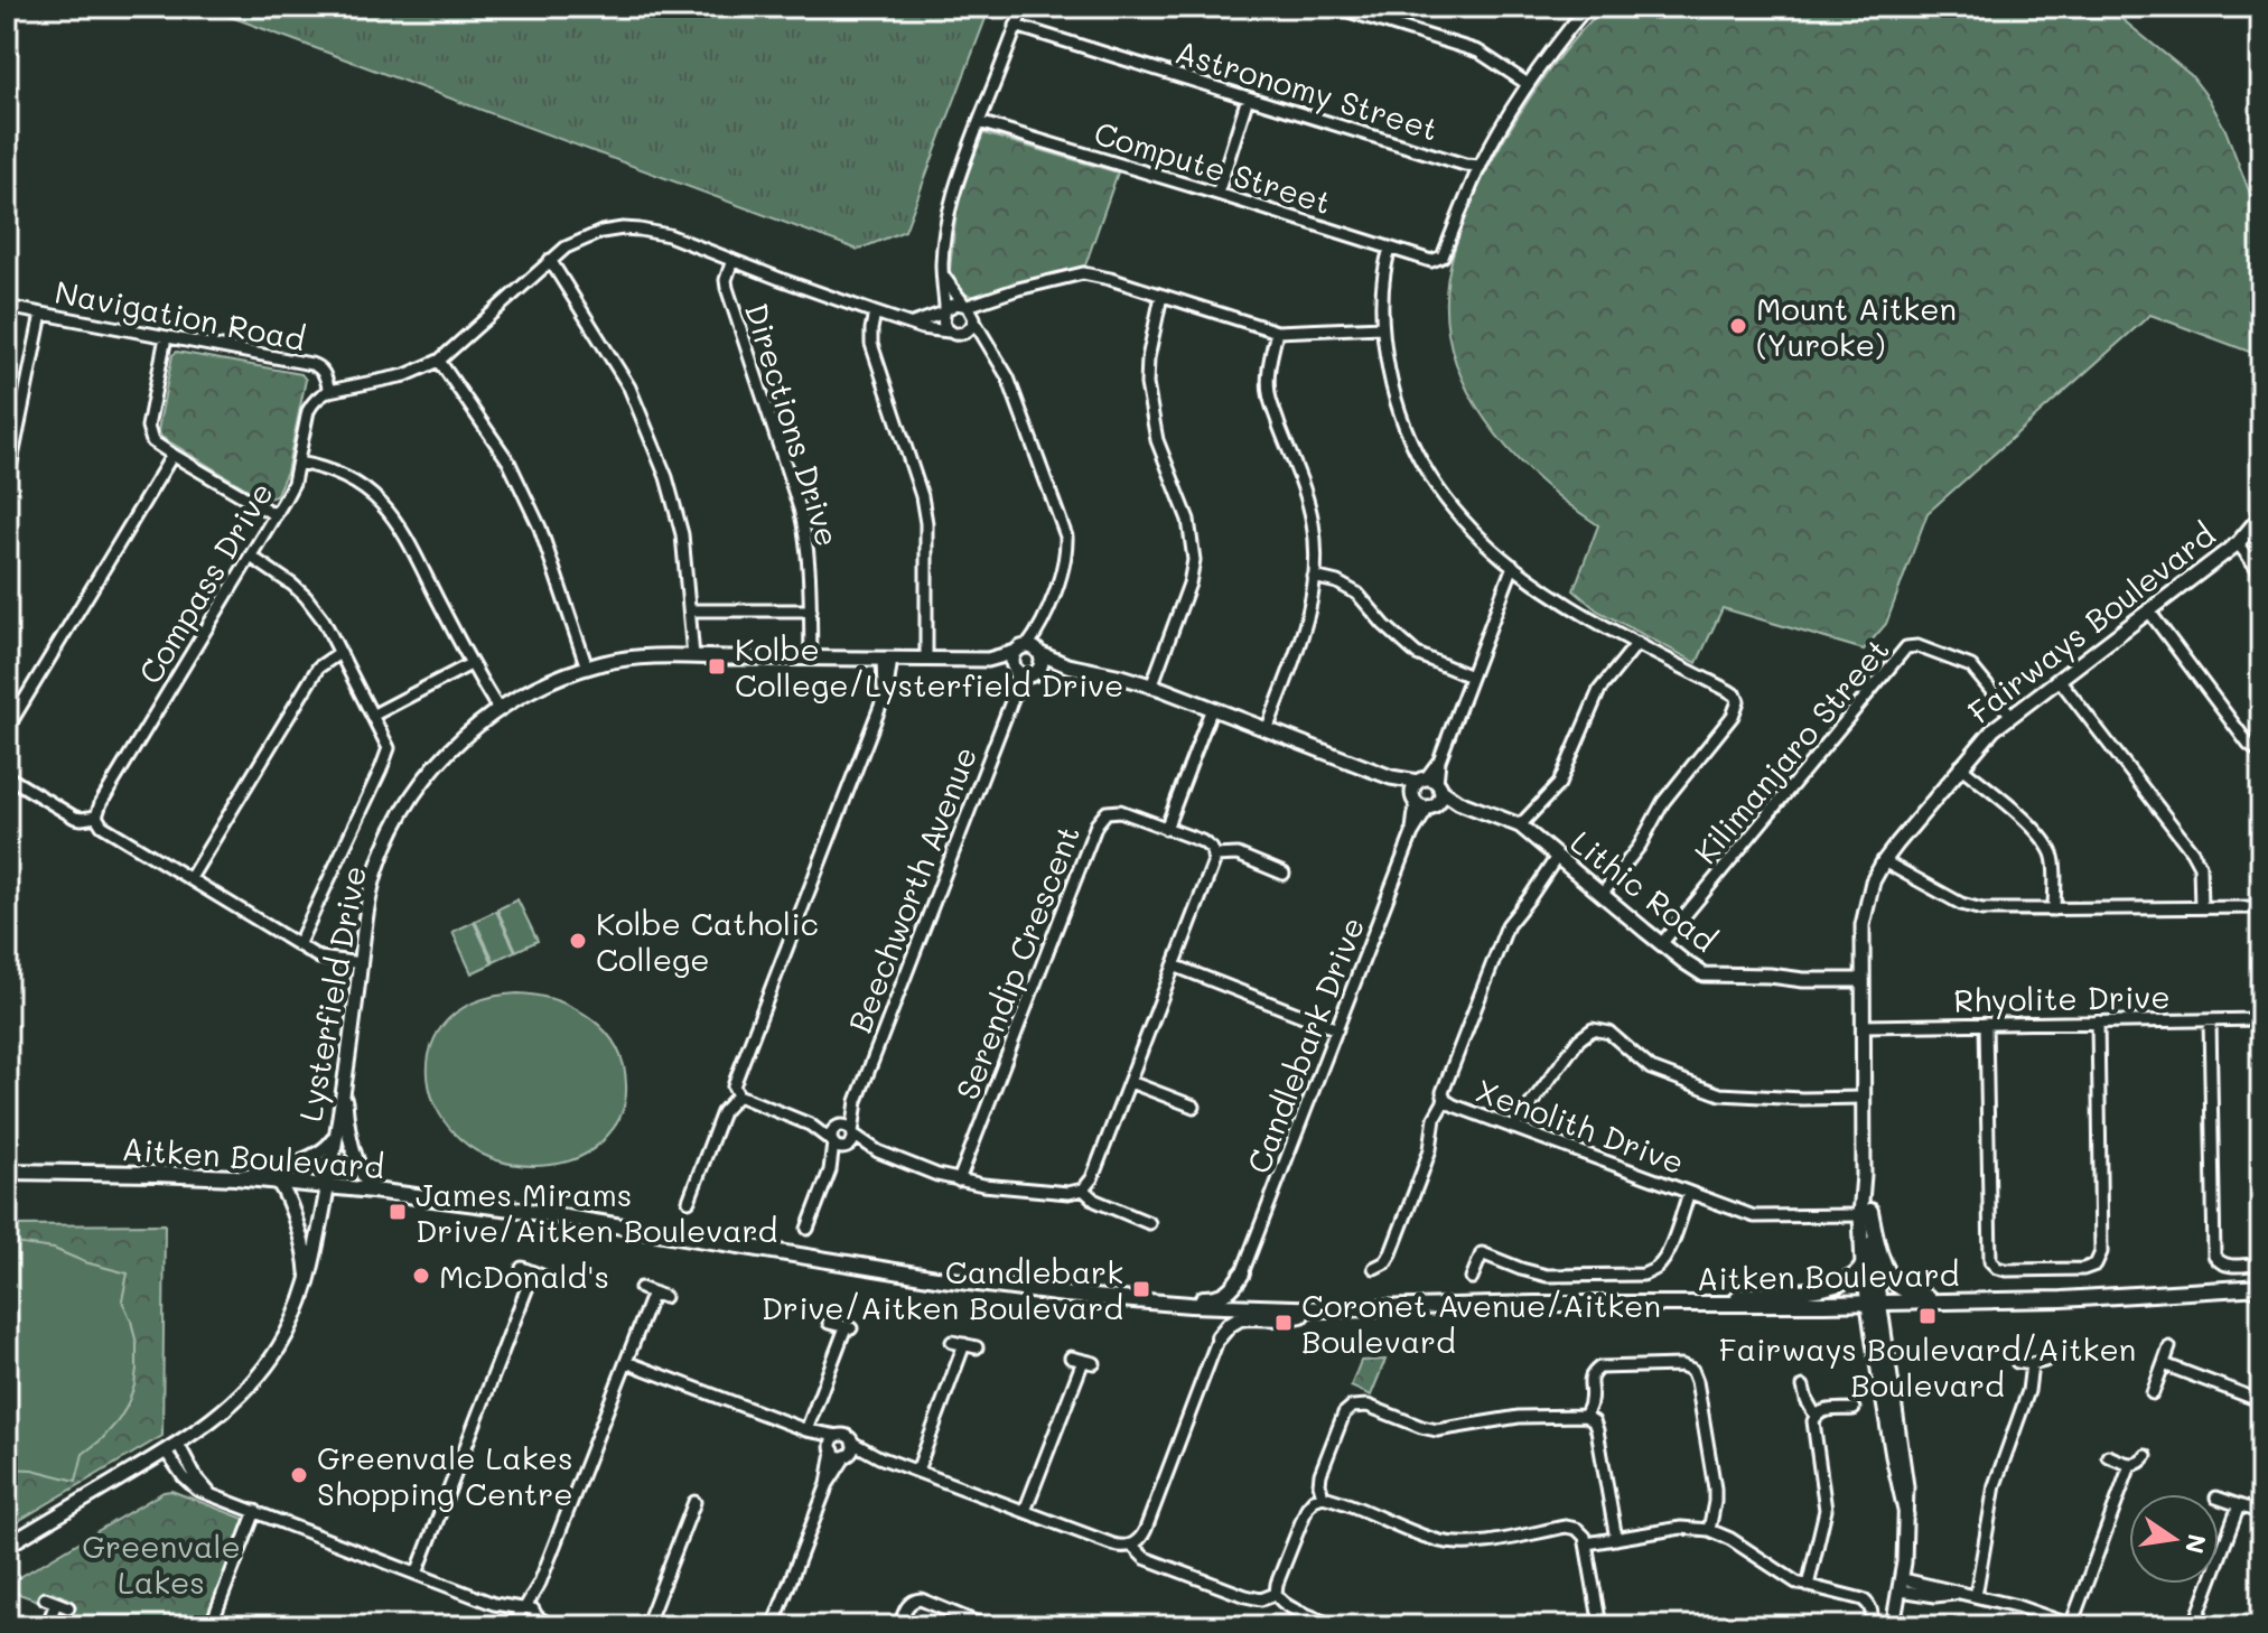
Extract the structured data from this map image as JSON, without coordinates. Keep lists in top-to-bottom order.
{
  "streets": {
    "main road": ["Aitken Boulevard"],
    "street": [
      "Astronomy Street",
      "Compute Street",
      "Navigation Road",
      "Directions Drive",
      "Compass Drive",
      "Fairways Boulevard",
      "Kilimanjaro Street",
      "Beechworth Avenue",
      "Lithic Road",
      "Serendip Crescent",
      "Lysterfield Drive",
      "Rhyolite Drive",
      "Candlebark Drive",
      "Xenolith Drive"
    ]
  },
  "crossings": [
    ["Astronomy Street", "Compute Street"],
    ["Navigation Road", "Compass Drive"],
    ["Directions Drive", "Lysterfield Drive"],
    ["Fairways Boulevard", "Kilimanjaro Street"],
    ["Fairways Boulevard", "Lithic Road"],
    ["Fairways Boulevard", "Rhyolite Drive"],
    ["Fairways Boulevard", "Xenolith Drive"],
    ["Fairways Boulevard", "Aitken Boulevard"],
    ["Kilimanjaro Street", "Lithic Road"],
    ["Beechworth Avenue", "Lysterfield Drive"],
    ["Lithic Road", "Candlebark Drive"],
    ["Lithic Road", "Xenolith Drive"],
    ["Lysterfield Drive", "Aitken Boulevard"]
  ],
  "parks": ["Greenvale Lakes"],
  "places": {
    "other": [
      "Mount Aitken (Yuroke)",
      "Kolbe Catholic College",
      "McDonald's",
      "Greenvale Lakes Shopping Centre"
    ],
    "transit": [
      "Kolbe College/Lysterfield Drive",
      "James Mirams Drive/Aitken Boulevard",
      "Candlebark Drive/Aitken Boulevard",
      "Fairways Boulevard/Aitken Boulevard",
      "Coronet Avenue/Aitken Boulevard"
    ]
  },
  "north": "right"
}
